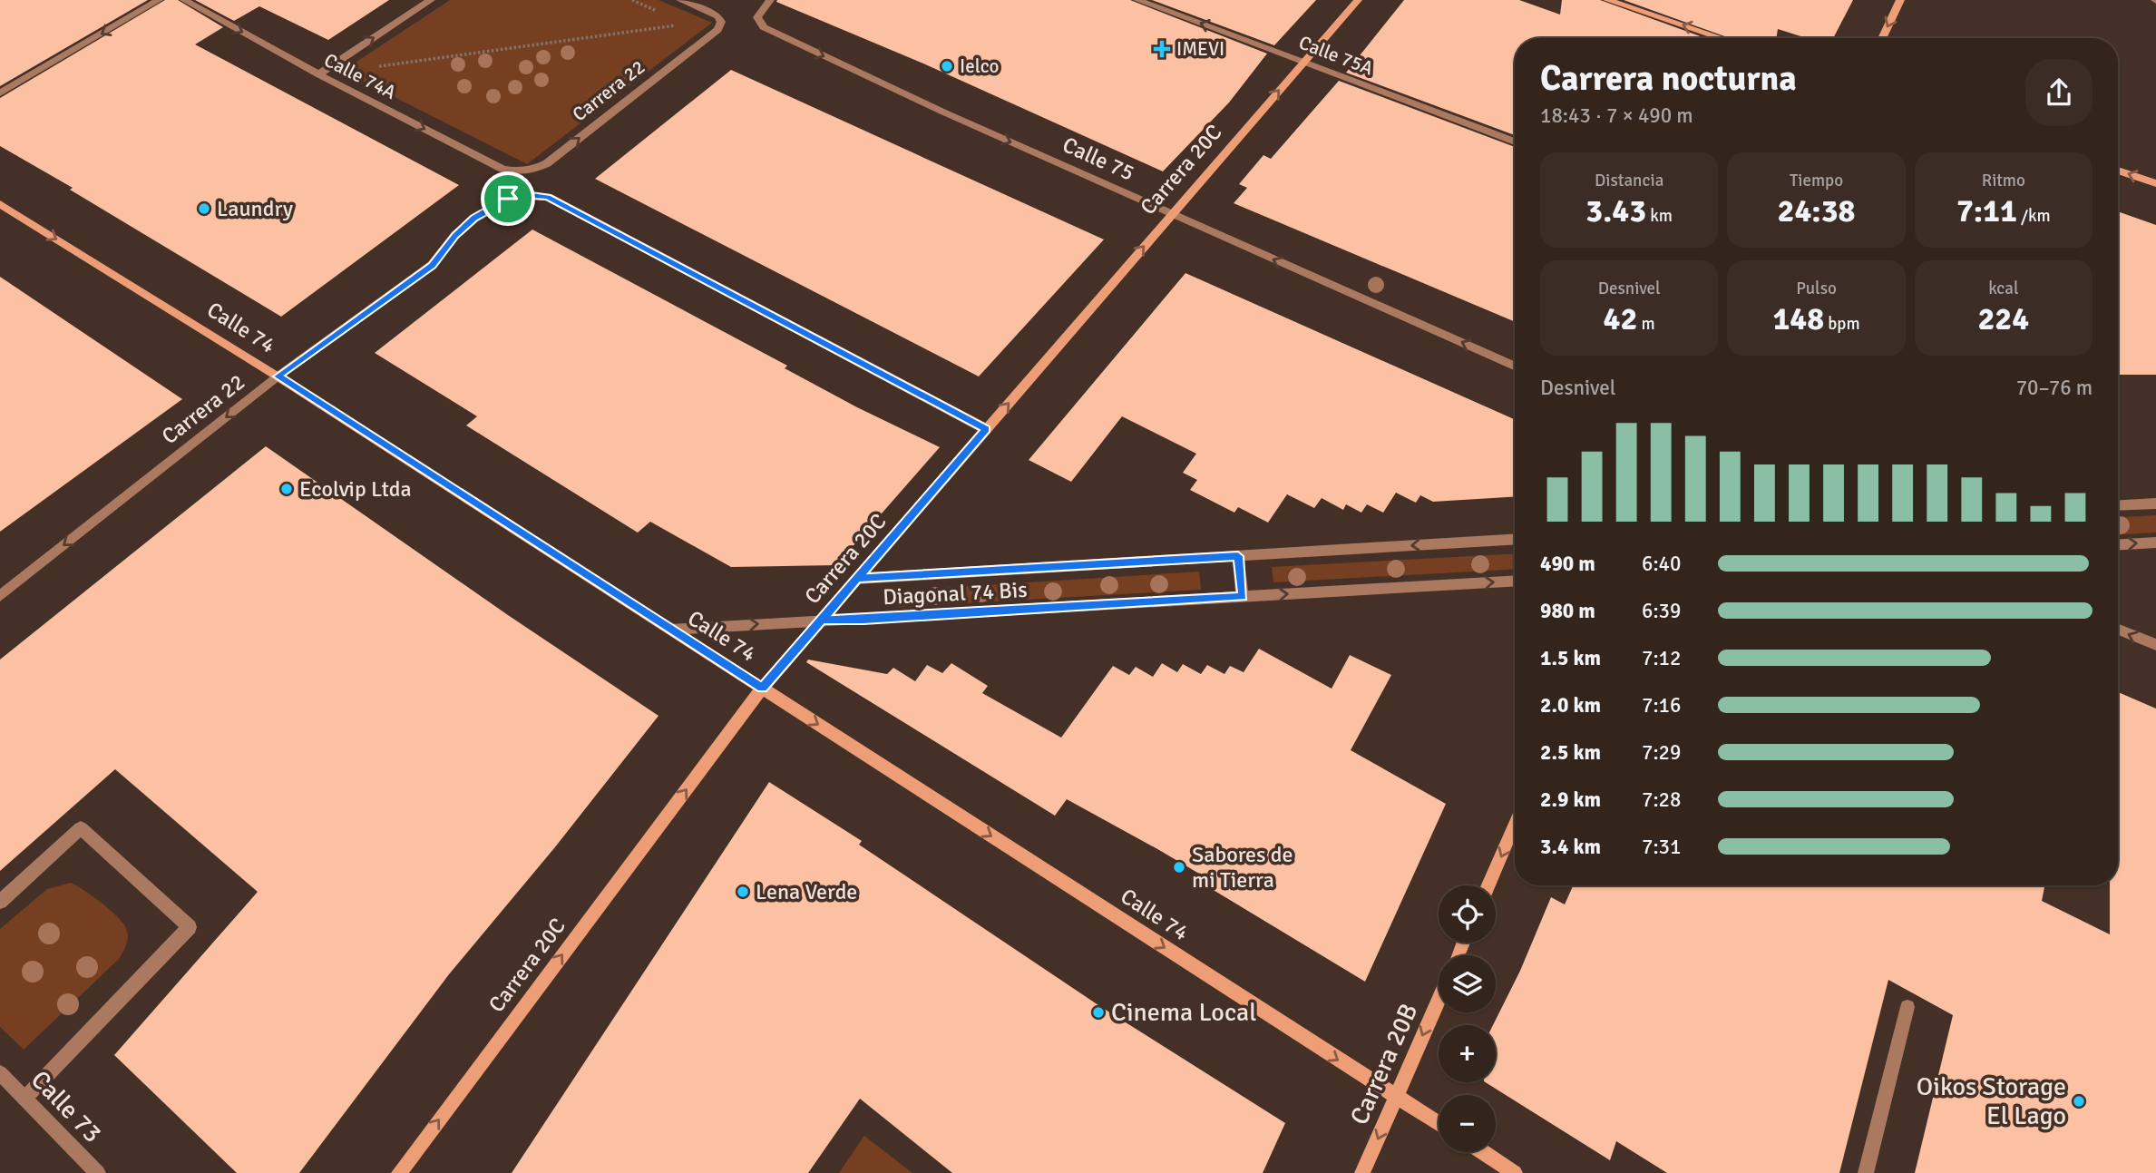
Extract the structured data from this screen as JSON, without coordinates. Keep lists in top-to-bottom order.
{
  "streets": {
    "street": [
      "Calle 75A",
      "Calle 74A",
      "Carrera 22",
      "Calle 75",
      "Carrera 20C",
      "Calle 74",
      "Diagonal 74 Bis",
      "Carrera 20B",
      "Calle 73"
    ]
  },
  "crossings": [
    ["Calle 75A", "Carrera 20C"],
    ["Calle 74A", "Carrera 22"],
    ["Carrera 22", "Carrera 20C"],
    ["Carrera 22", "Calle 74"],
    ["Calle 75", "Carrera 20C"],
    ["Carrera 20C", "Calle 74"],
    ["Carrera 20C", "Diagonal 74 Bis"],
    ["Calle 74", "Diagonal 74 Bis"],
    ["Calle 74", "Carrera 20B"]
  ],
  "one_way": [
    "Calle 75A",
    "Calle 74A",
    "Carrera 20C",
    "Calle 74",
    "Carrera 20B"
  ],
  "places": {
    "health": ["IMEVI"],
    "other": [
      "Ielco",
      "Laundry",
      "Ecolvip Ltda",
      "Sabores de mi Tierra",
      "Lena Verde",
      "Cinema Local",
      "Oikos Storage El Lago"
    ]
  },
  "page": {
    "heading": ["Carrera nocturna", "18:43 · 7 × 490 m"],
    "stats": [
      ["Distancia", "3.43 km"],
      ["Tiempo", "24:38"],
      ["Ritmo", "7:11 /km"],
      ["Desnivel", "42 m"],
      ["Pulso", "148 bpm"],
      ["kcal", "224"]
    ],
    "chart": ["Desnivel", "70–76 m"],
    "list": [
      {
        "name": "490 m",
        "note": "6:40"
      },
      {
        "name": "980 m",
        "note": "6:39"
      },
      {
        "name": "1.5 km",
        "note": "7:12"
      },
      {
        "name": "2.0 km",
        "note": "7:16"
      },
      {
        "name": "2.5 km",
        "note": "7:29"
      },
      {
        "name": "2.9 km",
        "note": "7:28"
      },
      {
        "name": "3.4 km",
        "note": "7:31"
      }
    ],
    "map_buttons": ["+", "−"]
  }
}
